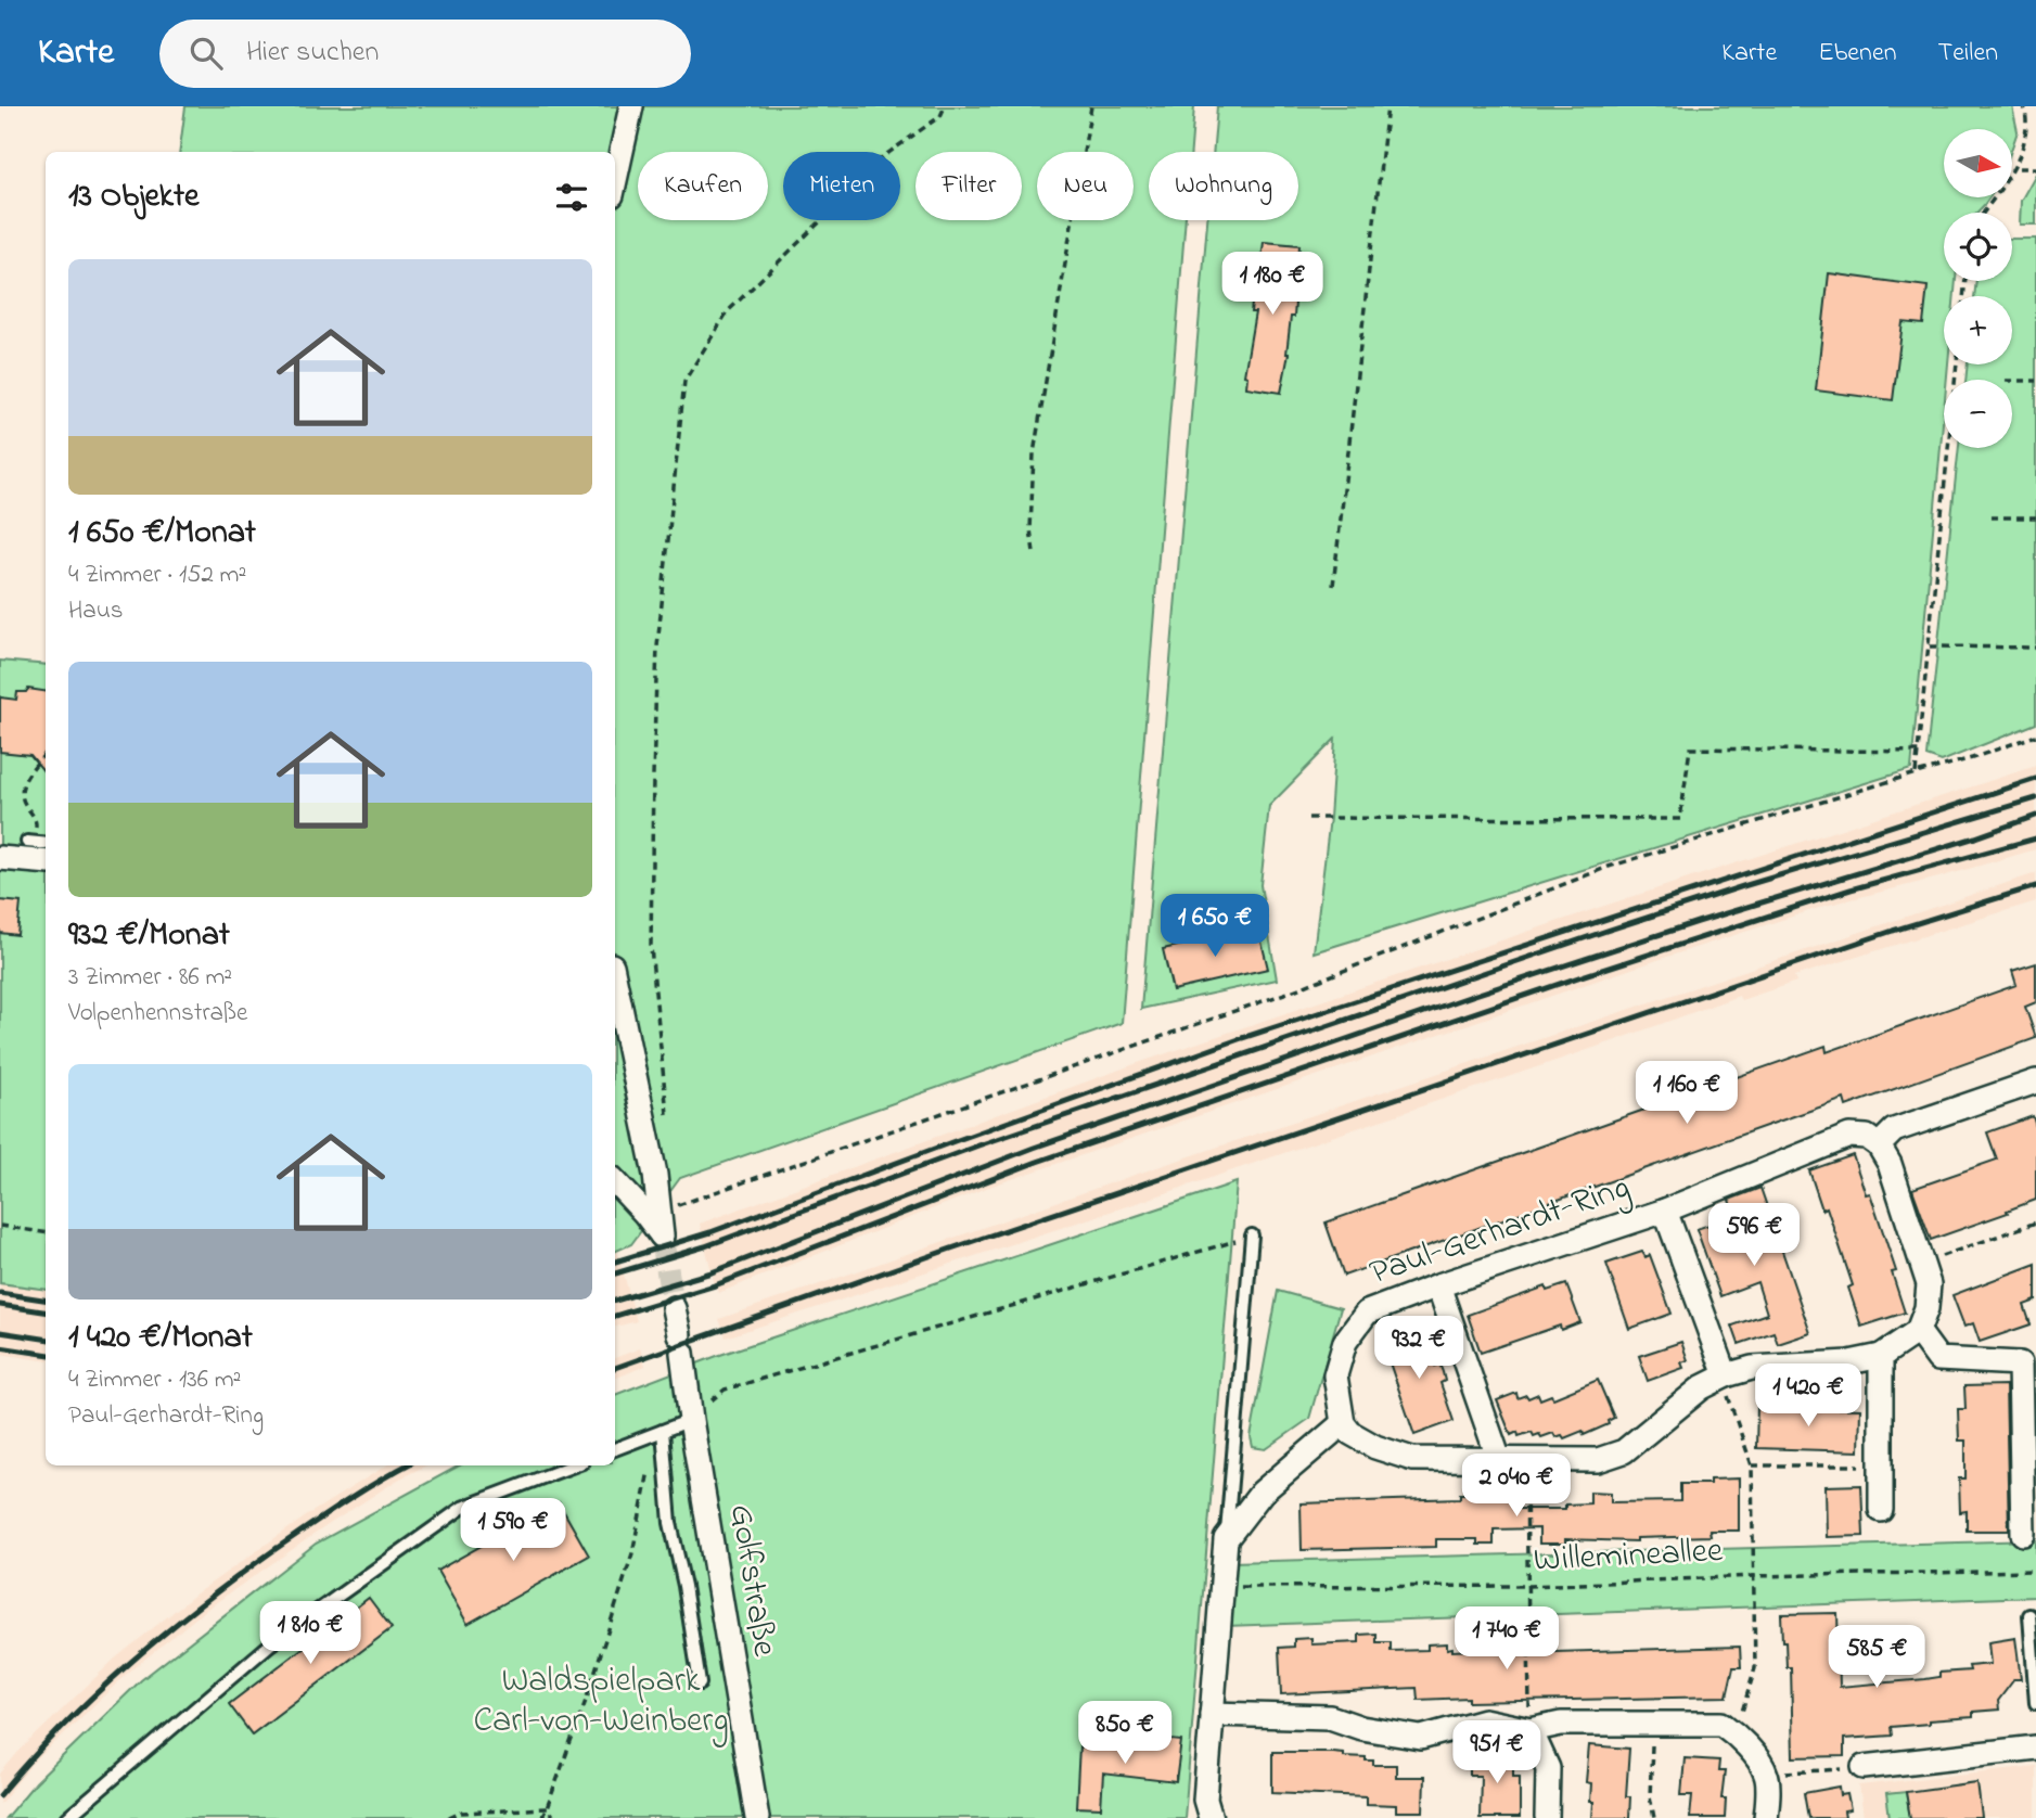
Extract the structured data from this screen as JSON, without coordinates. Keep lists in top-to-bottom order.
{
  "streets": {
    "street": ["Paul-Gerhardt-Ring", "Golfstraße"],
    "path": ["Willemineallee"]
  },
  "parks": ["Waldspielpark Carl-von-Weinberg"],
  "north": "right",
  "page": {
    "header": "Karte",
    "search": "Hier suchen",
    "nav": ["Karte", "Ebenen", "Teilen"],
    "map_buttons": ["+", "−"],
    "chip": [
      "Kaufen",
      "Mieten",
      "Filter",
      "Neu",
      "Wohnung"
    ],
    "heading": "13 Objekte",
    "list": [
      {
        "name": "1 650 €/Monat",
        "note": "4 Zimmer · 152 m² · Haus"
      },
      {
        "name": "932 €/Monat",
        "note": "3 Zimmer · 86 m² · Volpenhennstraße"
      },
      {
        "name": "1 420 €/Monat",
        "note": "4 Zimmer · 136 m² · Paul-Gerhardt-Ring"
      }
    ],
    "price": [
      "1 180 €",
      "1 650 €",
      "1 160 €",
      "596 €",
      "932 €",
      "1 420 €",
      "2 040 €",
      "1 590 €",
      "1 810 €",
      "1 740 €",
      "585 €",
      "850 €",
      "951 €"
    ]
  }
}
